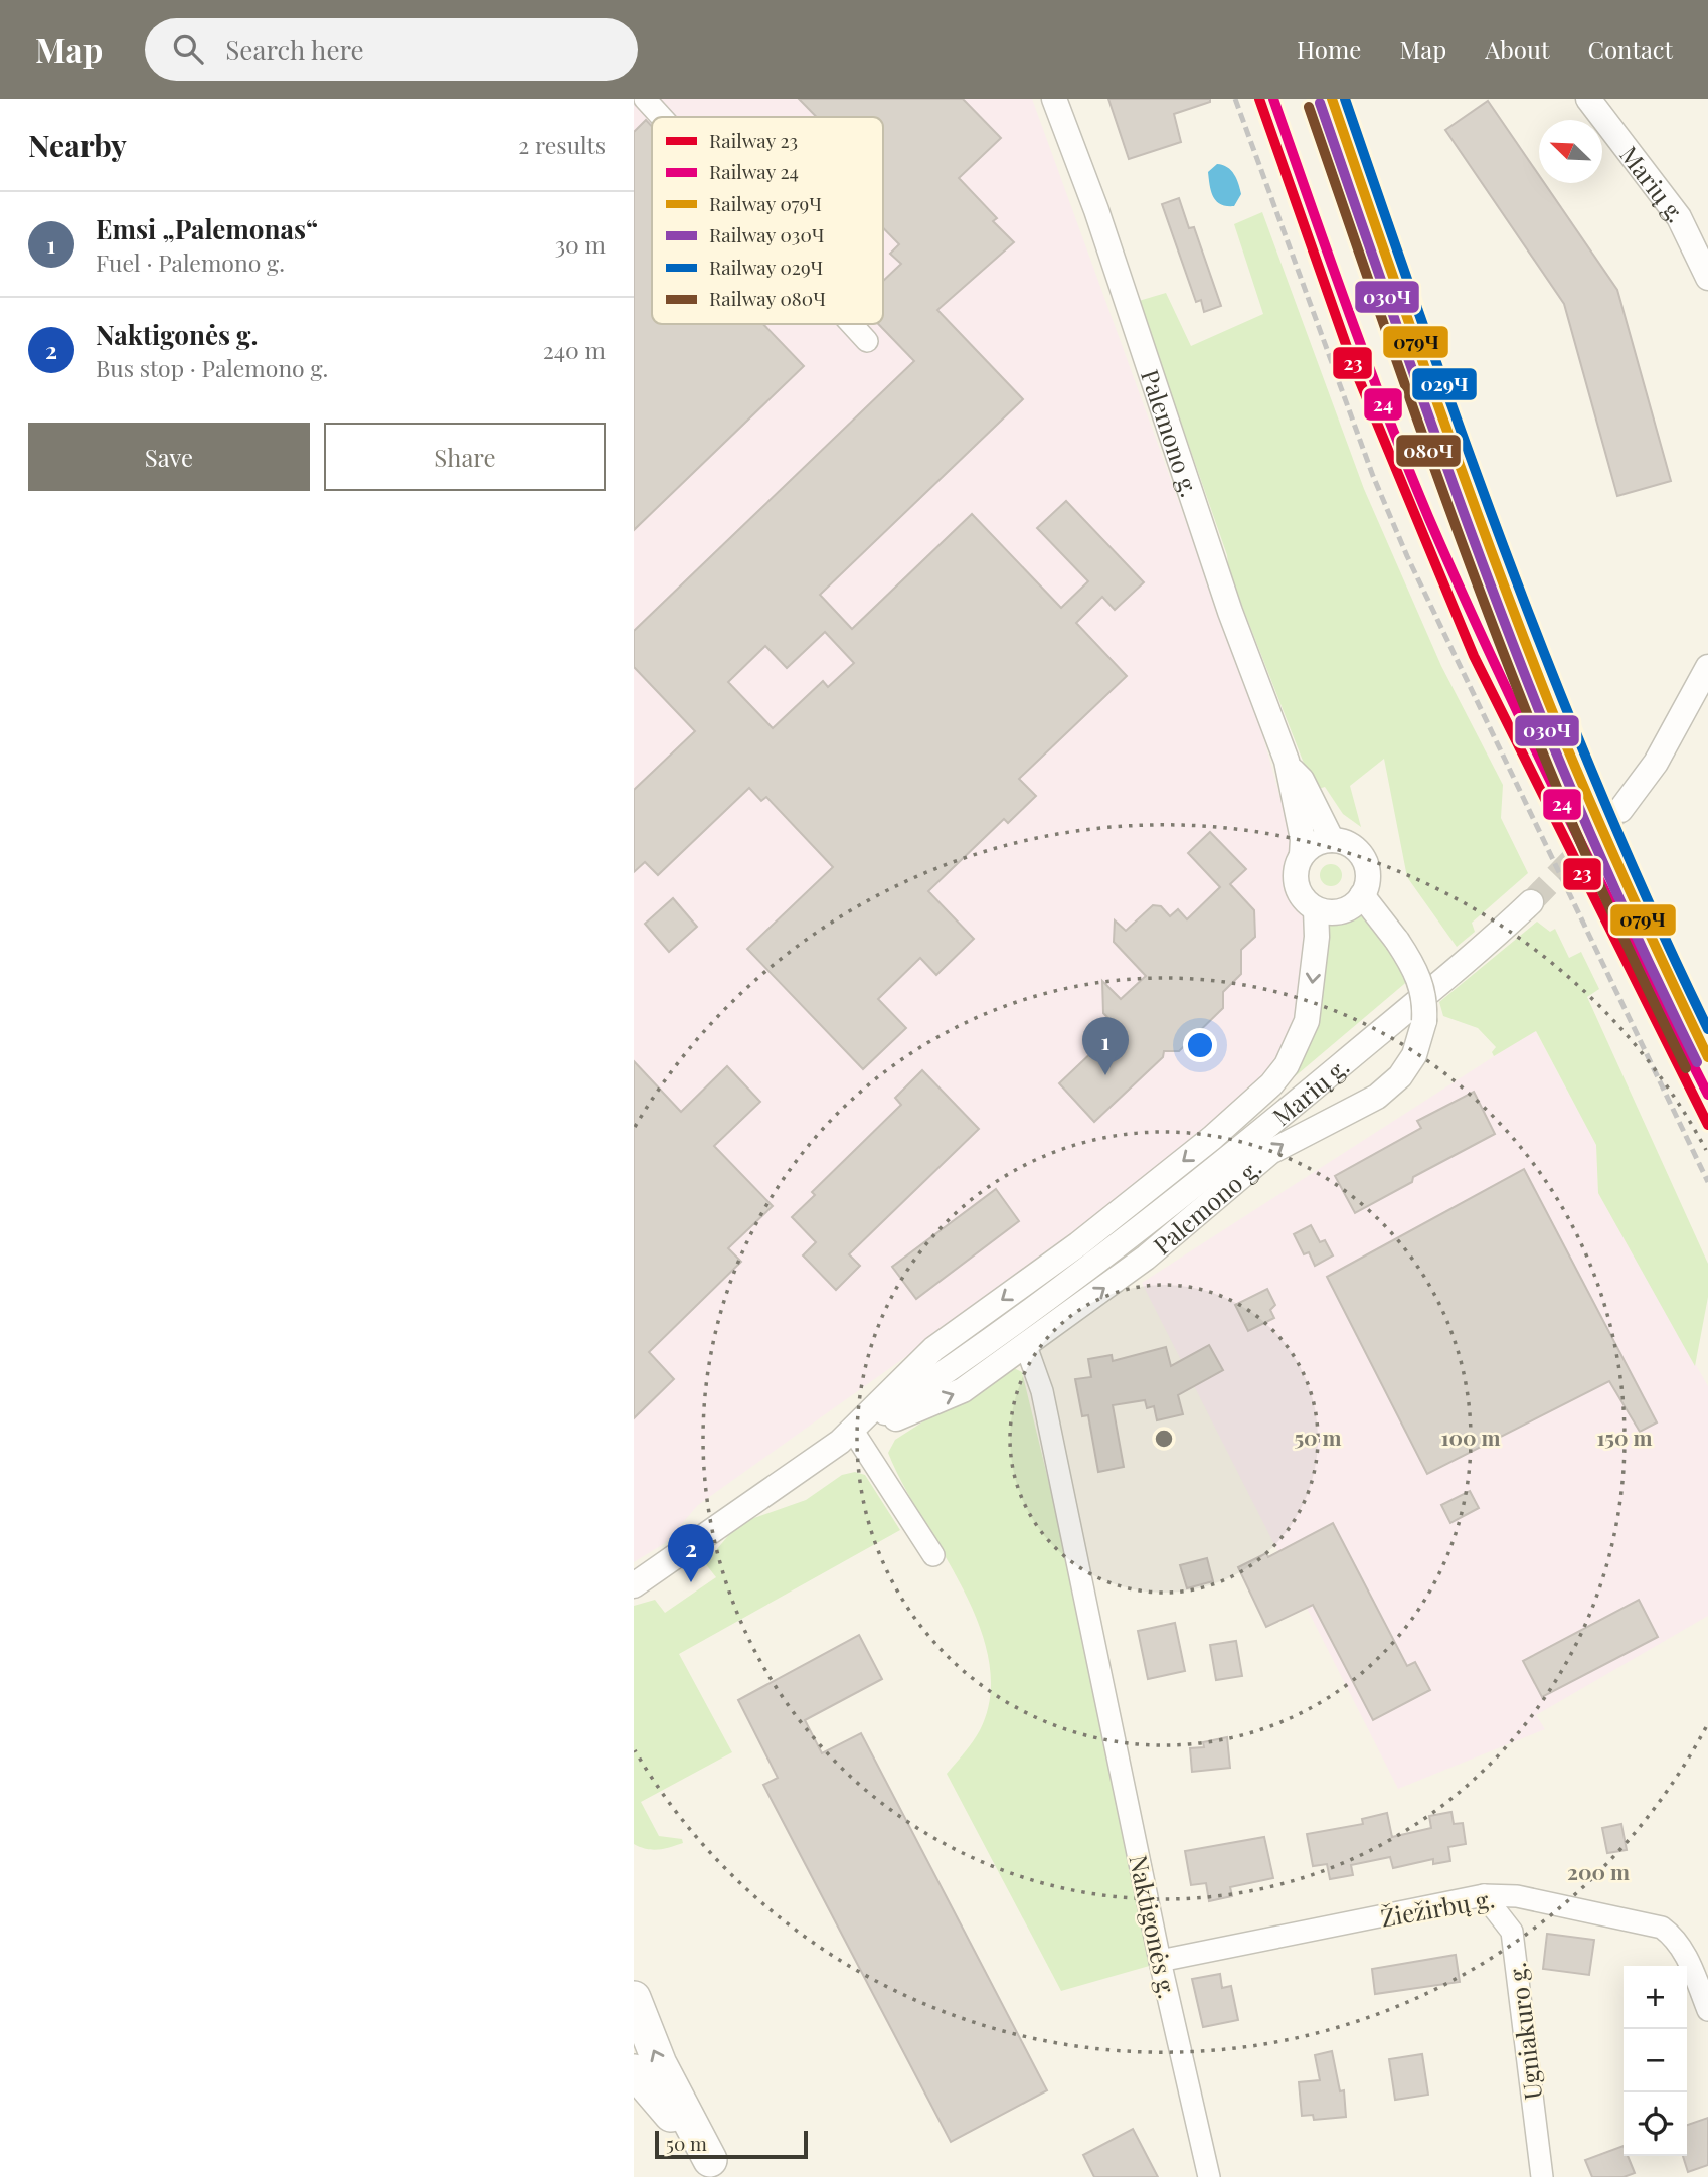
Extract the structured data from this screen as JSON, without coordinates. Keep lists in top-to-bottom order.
{
  "streets": {
    "street": [
      "Marių g.",
      "Palemono g.",
      "Žiežirbų g.",
      "Naktigonės g.",
      "Ugniakuro g."
    ]
  },
  "crossings": [
    ["Marių g.", "Palemono g."],
    ["Palemono g.", "Naktigonės g."],
    ["Žiežirbų g.", "Naktigonės g."],
    ["Žiežirbų g.", "Ugniakuro g."]
  ],
  "lines": [
    "rail line 23",
    "rail line 24",
    "rail line 079Ч",
    "rail line 029Ч",
    "rail line 030Ч",
    "rail line 080Ч"
  ],
  "legend": [
    "Railway 23",
    "Railway 24",
    "Railway 079Ч",
    "Railway 030Ч",
    "Railway 029Ч",
    "Railway 080Ч"
  ],
  "scale_bar": "50 m",
  "north": "top left",
  "page": {
    "header": "Map",
    "search": "Search here",
    "nav": [
      "Home",
      "Map",
      "About",
      "Contact"
    ],
    "heading": ["Nearby", "2 results"],
    "list": [
      {
        "mark": "1",
        "name": "Emsi „Palemonas“",
        "note": "Fuel · Palemono g.",
        "value": "30 m"
      },
      {
        "mark": "2",
        "name": "Naktigonės g.",
        "note": "Bus stop · Palemono g.",
        "value": "240 m"
      }
    ],
    "buttons": ["Save", "Share"],
    "pins": ["1", "2"],
    "map_buttons": ["+", "−"],
    "scale": "50 m"
  },
  "rings": [
    "50 m",
    "100 m",
    "150 m",
    "200 m"
  ]
}
